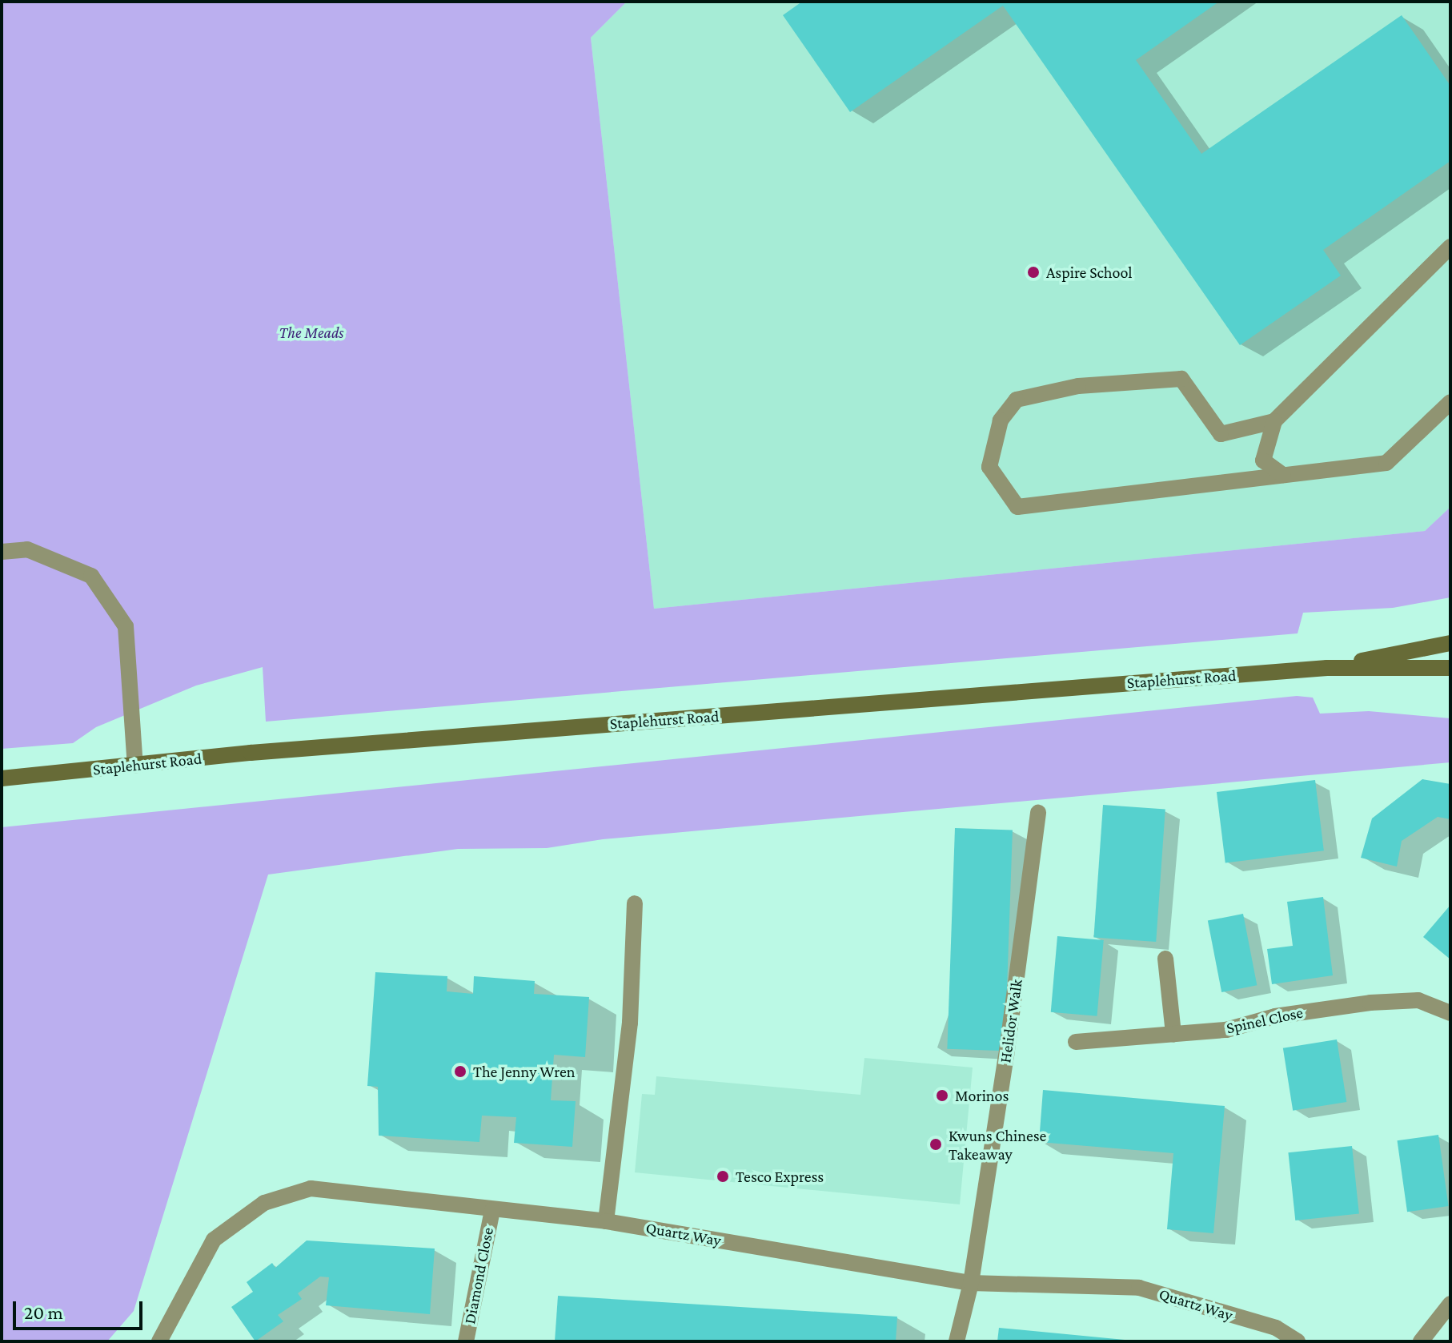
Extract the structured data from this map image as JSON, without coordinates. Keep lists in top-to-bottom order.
{
  "streets": {
    "main road": ["Staplehurst Road"],
    "street": [
      "Spinel Close",
      "Helidor Walk",
      "Quartz Way",
      "Diamond Close"
    ]
  },
  "crossings": [
    ["Helidor Walk", "Quartz Way"],
    ["Quartz Way", "Diamond Close"]
  ],
  "parks": ["The Meads"],
  "places": [
    "Aspire School",
    "The Jenny Wren",
    "Morinos",
    "Kwuns Chinese Takeaway",
    "Tesco Express"
  ],
  "scale_bar": "20 m"
}
